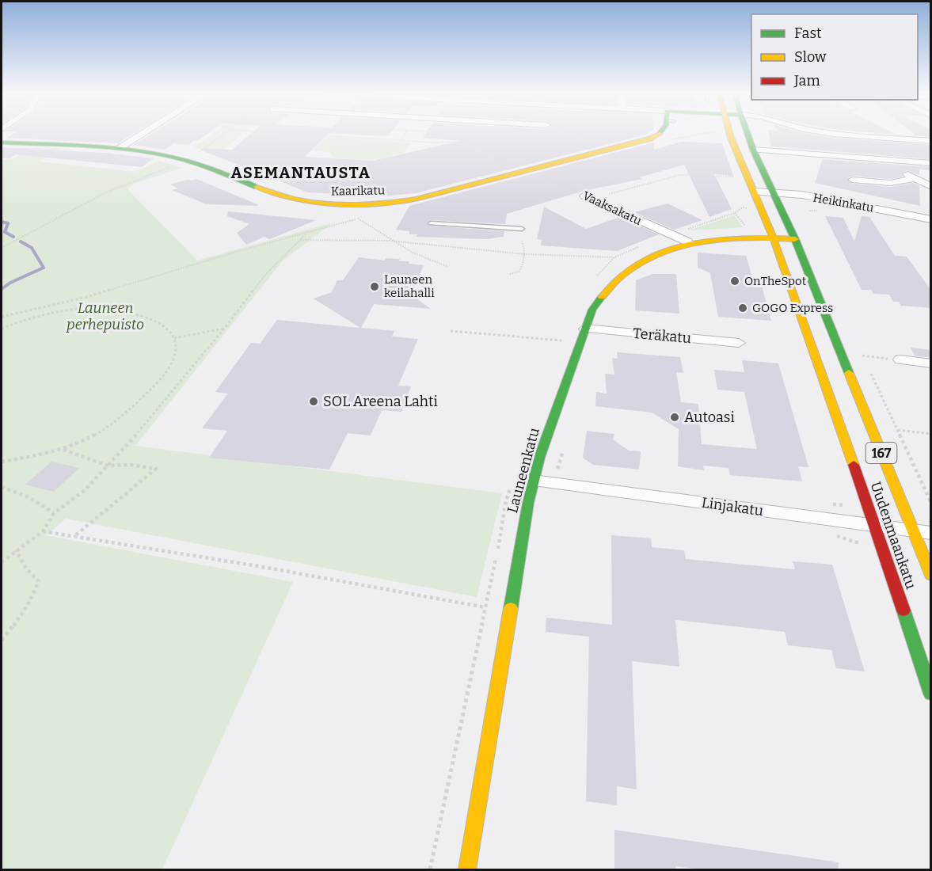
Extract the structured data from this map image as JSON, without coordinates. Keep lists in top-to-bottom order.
{
  "streets": {
    "main road": [
      "Kaarikatu",
      "167",
      "Launeenkatu",
      "Uudenmaankatu"
    ],
    "street": [
      "Heikinkatu",
      "Vaaksakatu",
      "Teräkatu",
      "Linjakatu"
    ]
  },
  "crossings": [
    ["Heikinkatu", "Uudenmaankatu"],
    ["Vaaksakatu", "Launeenkatu"],
    ["Teräkatu", "Launeenkatu"],
    ["Launeenkatu", "Linjakatu"],
    ["Launeenkatu", "Uudenmaankatu"],
    ["Linjakatu", "Uudenmaankatu"]
  ],
  "districts": ["ASEMANTAUSTA"],
  "parks": ["Launeen perhepuisto"],
  "places": [
    "OnTheSpot",
    "Launeen keilahalli",
    "GOGO Express",
    "SOL Areena Lahti",
    "Autoasi"
  ],
  "legend": ["Fast", "Slow", "Jam"]
}
